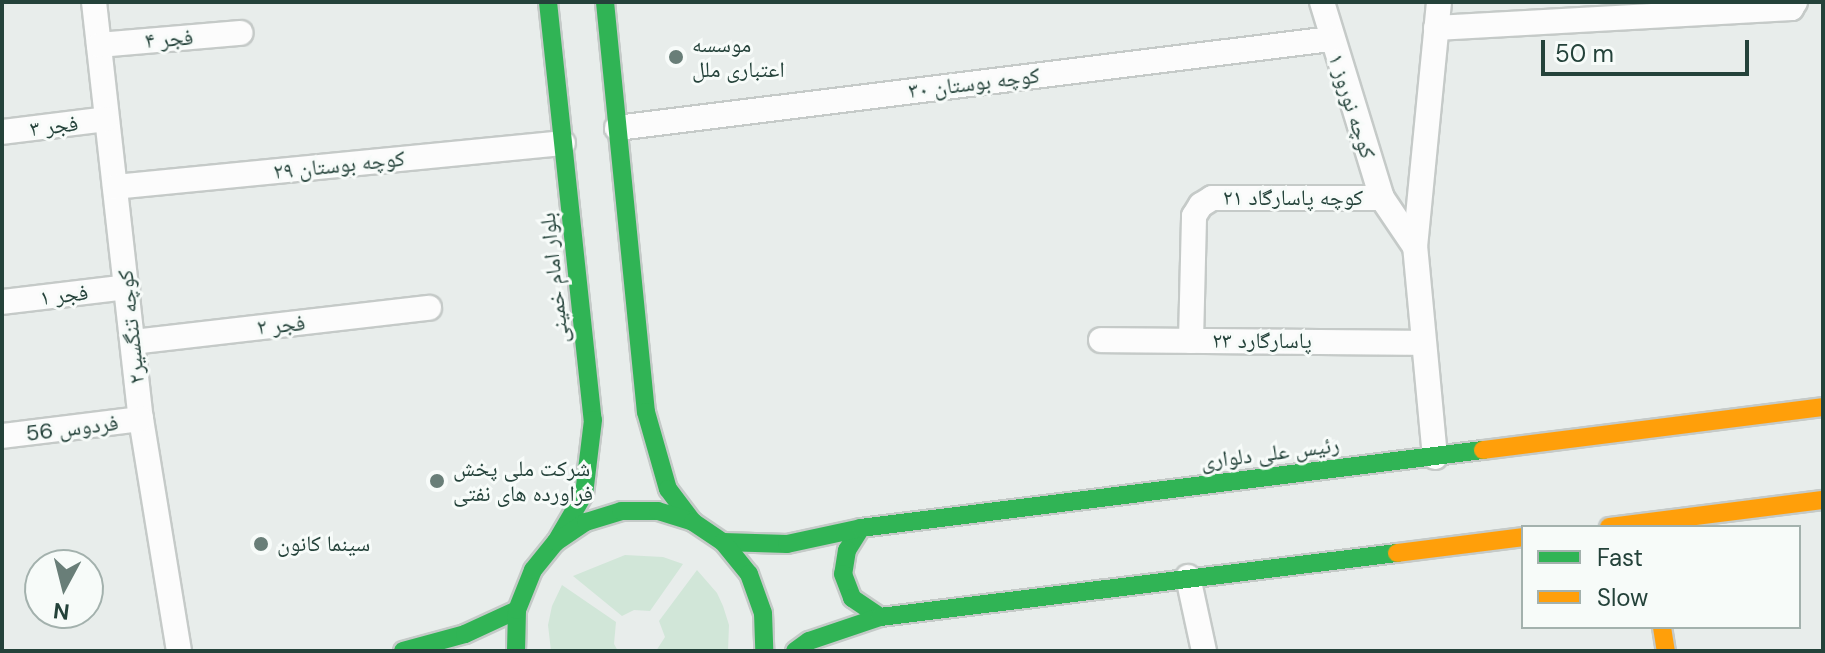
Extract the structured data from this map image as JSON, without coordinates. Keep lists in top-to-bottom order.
{
  "streets": {
    "main road": ["بلوار امام خمینی", "رئیس علی دلواری"],
    "street": [
      "فجر ۴",
      "کوچه بوستان ۳۰",
      "کوچه نوروز ۱",
      "فجر ۳",
      "کوچه بوستان ۲۹",
      "کوچه پاسارگاد ۲۱",
      "فجر ۱",
      "فجر ۲",
      "کوچه تنگسیر۲",
      "پاسارگارد ۲۳",
      "فردوس 56"
    ]
  },
  "crossings": [
    ["فجر ۴", "کوچه تنگسیر۲"],
    ["کوچه بوستان ۳۰", "کوچه نوروز ۱"],
    ["کوچه نوروز ۱", "کوچه پاسارگاد ۲۱"],
    ["فجر ۳", "کوچه تنگسیر۲"],
    ["کوچه بوستان ۲۹", "بلوار امام خمینی"],
    ["کوچه بوستان ۲۹", "کوچه تنگسیر۲"],
    ["کوچه پاسارگاد ۲۱", "پاسارگارد ۲۳"],
    ["فجر ۱", "کوچه تنگسیر۲"],
    ["فجر ۲", "کوچه تنگسیر۲"],
    ["کوچه تنگسیر۲", "فردوس 56"]
  ],
  "places": ["موسسه اعتباری ملل", "شرکت ملی پخش فراورده های نفتی", "سینما کانون"],
  "legend": ["Fast", "Slow"],
  "scale_bar": "50 m",
  "north": "bottom"
}
